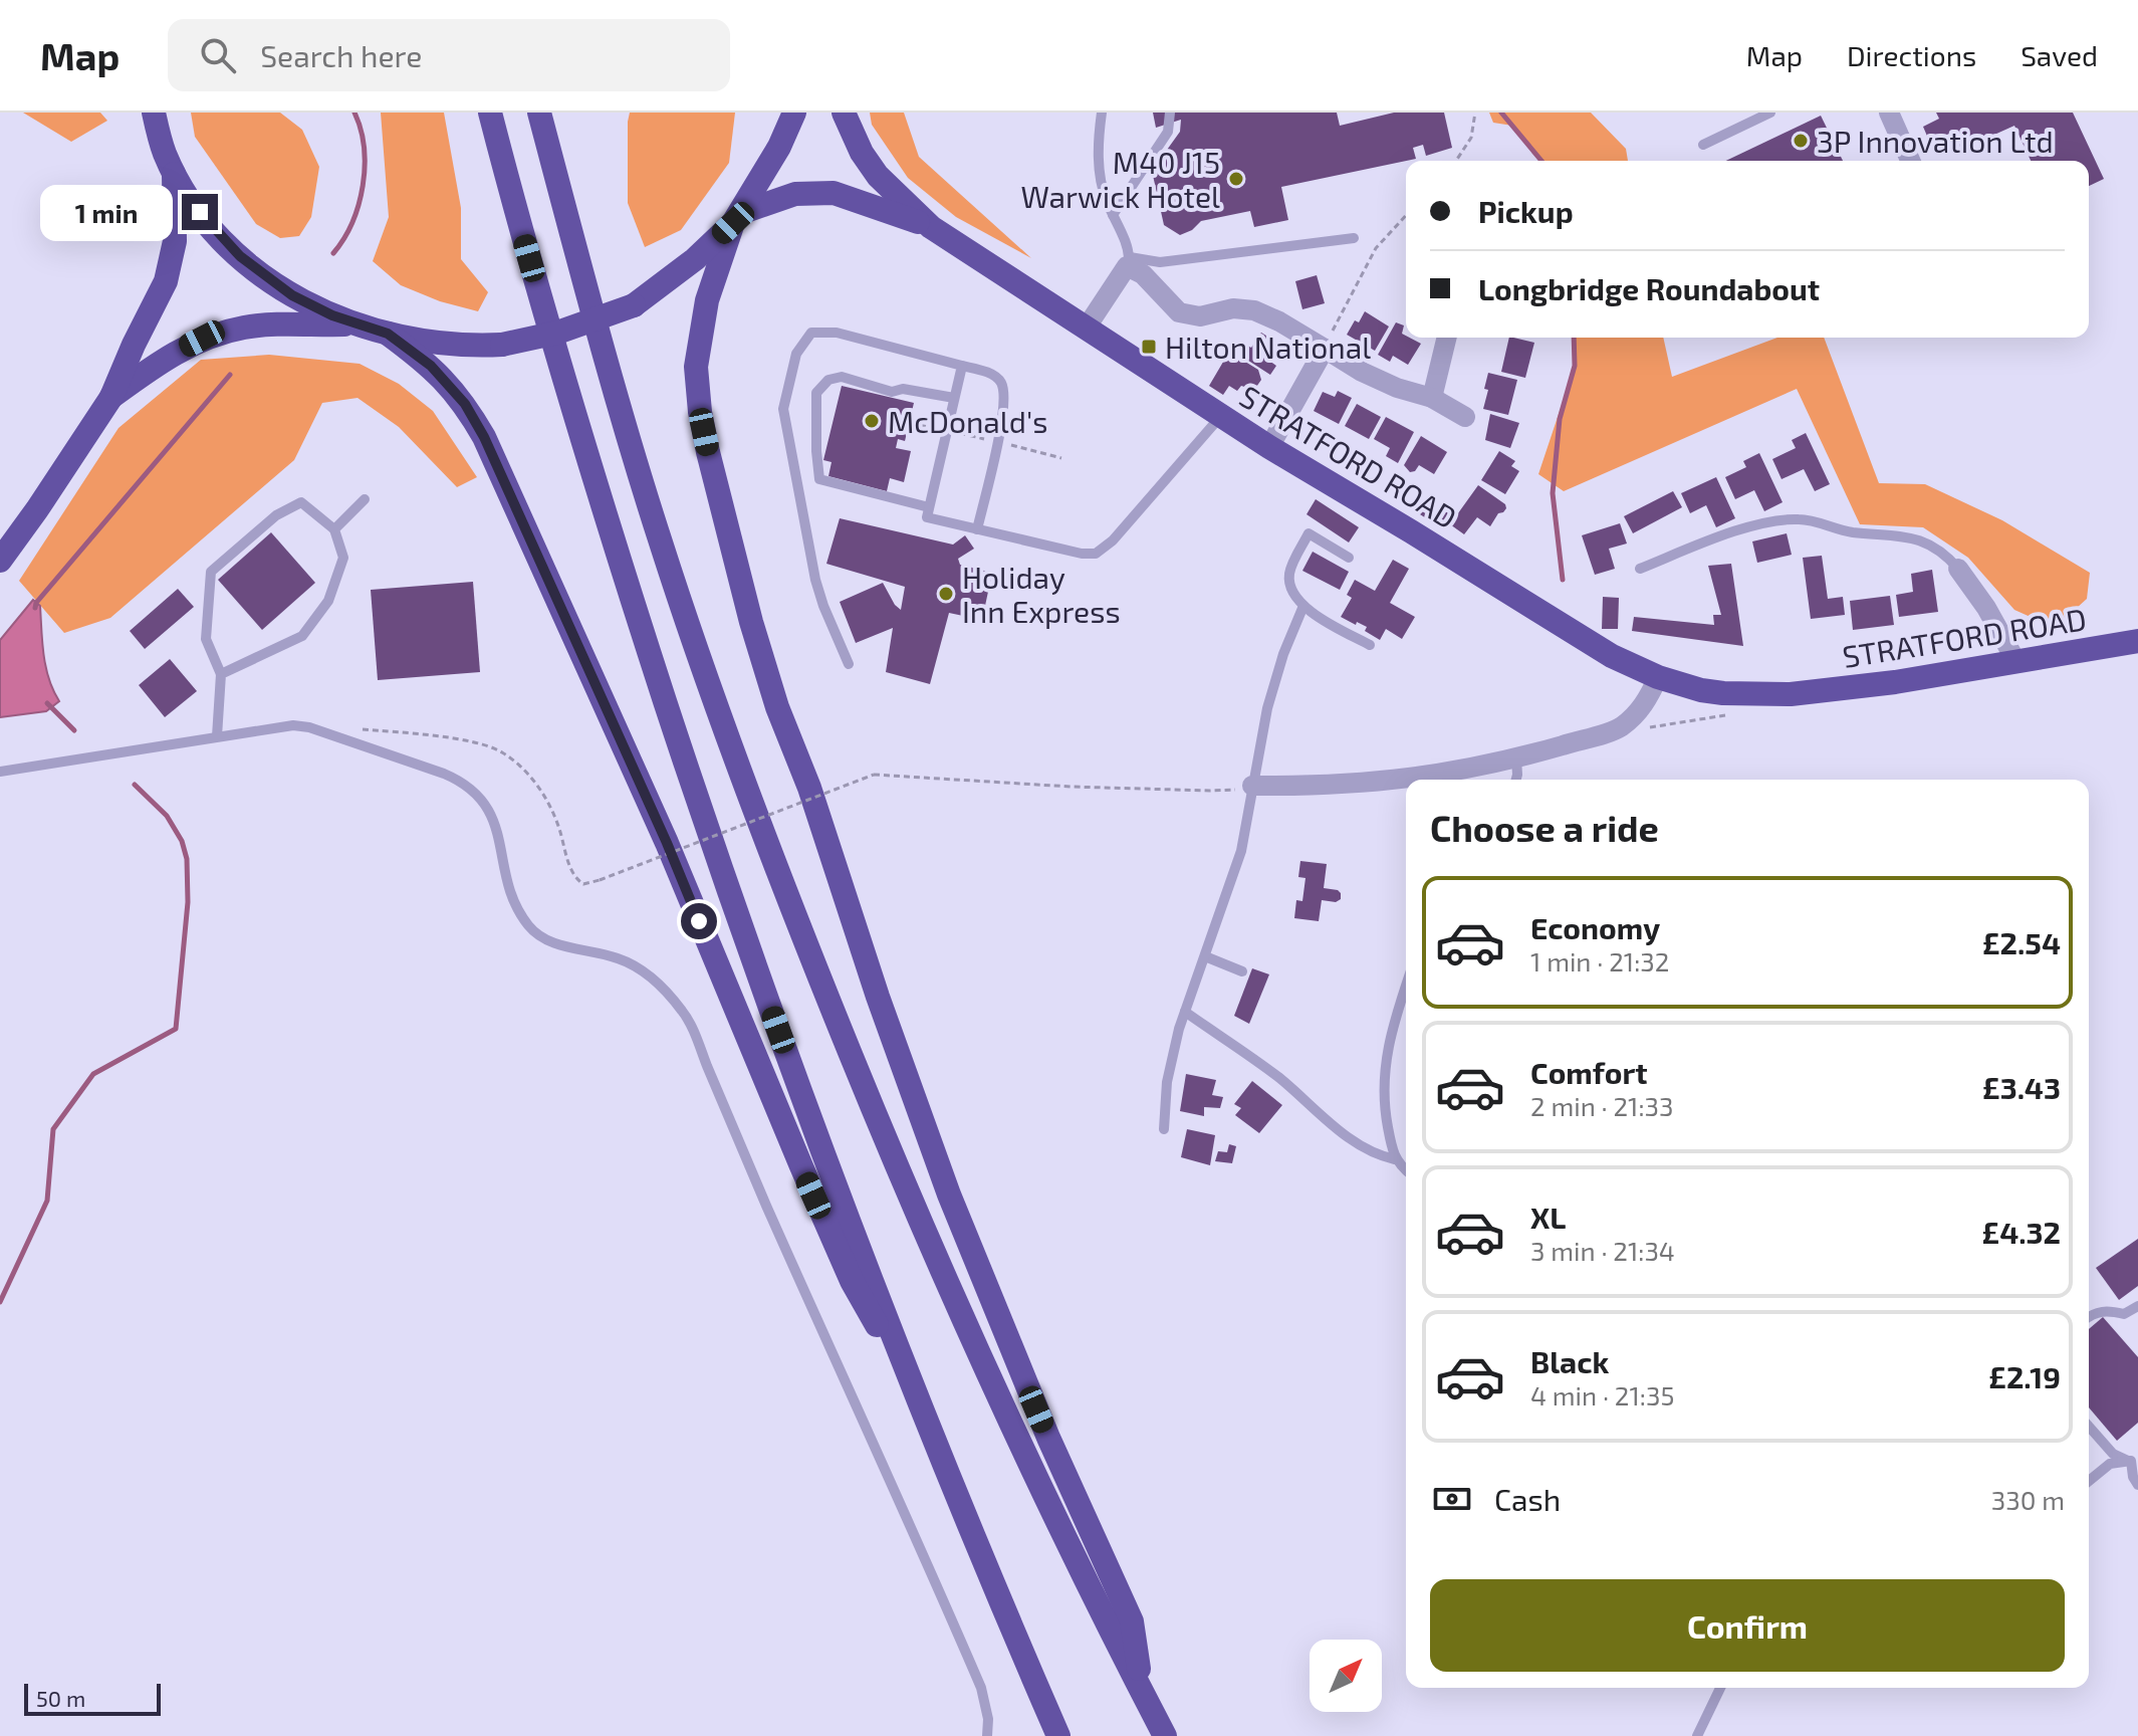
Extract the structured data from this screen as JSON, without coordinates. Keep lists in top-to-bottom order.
{
  "streets": {
    "highway": ["STRATFORD ROAD"]
  },
  "places": {
    "other": [
      "3P Innovation Ltd",
      "M40 J15 Warwick Hotel",
      "McDonald's",
      "Holiday Inn Express"
    ],
    "transit": ["Hilton National"]
  },
  "scale_bar": "50 m",
  "north": "top right",
  "page": {
    "header": "Map",
    "search": "Search here",
    "nav": ["Map", "Directions", "Saved"],
    "banner": ["Pickup", "Longbridge Roundabout"],
    "bubble": "1 min",
    "heading": "Choose a ride",
    "list": [
      {
        "name": "Economy",
        "note": "1 min · 21:32",
        "value": "£2.54"
      },
      {
        "name": "Comfort",
        "note": "2 min · 21:33",
        "value": "£3.43"
      },
      {
        "name": "XL",
        "note": "3 min · 21:34",
        "value": "£4.32"
      },
      {
        "name": "Black",
        "note": "4 min · 21:35",
        "value": "£2.19"
      }
    ],
    "pay": ["Cash", "330 m"],
    "buttons": "Confirm",
    "scale": "50 m"
  }
}
